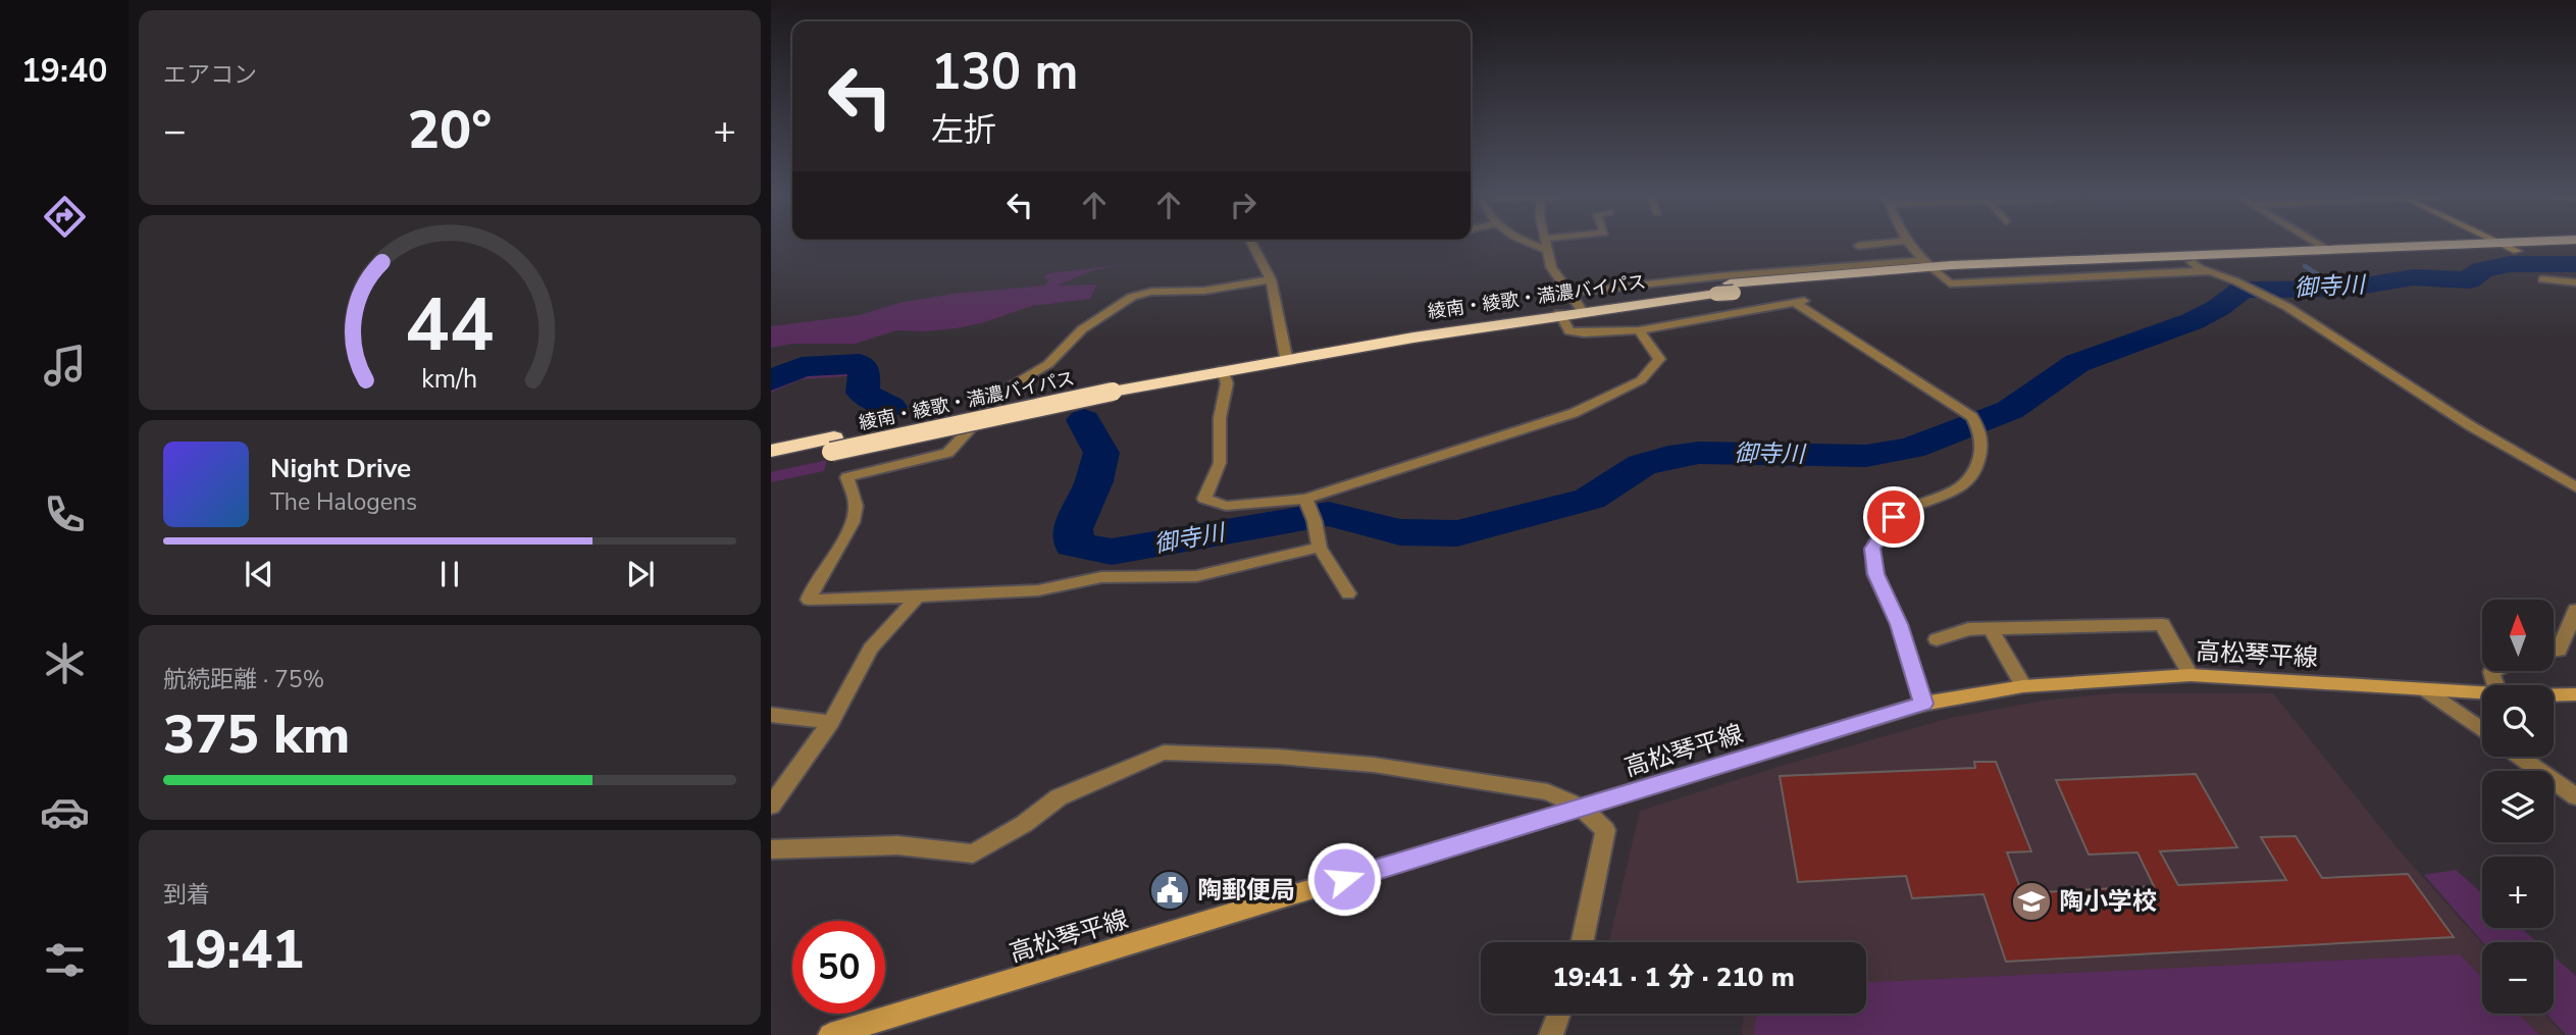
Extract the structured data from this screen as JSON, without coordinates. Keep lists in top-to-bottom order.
{
  "streets": {
    "highway": ["綾南・綾歌・満濃バイパス"],
    "main road": ["高松琴平線"]
  },
  "water": ["御寺川"],
  "places": {
    "public building": ["陶郵便局"],
    "school or university": ["陶小学校"]
  },
  "north": "top",
  "page": {
    "tabs": "19:40",
    "tile": [
      "エアコン",
      ["航続距離 · 75%", "375 km"],
      ["到着", "19:41"]
    ],
    "turn": ["130 m", "左折"],
    "heat": ["−", "20°", "+"],
    "song": ["Night Drive", "The Halogens"],
    "map_buttons": ["+", "−"],
    "limit": "50",
    "trip": "19:41 · 1 分 · 210 m",
    "gauge": ["44", "km/h"]
  }
}
